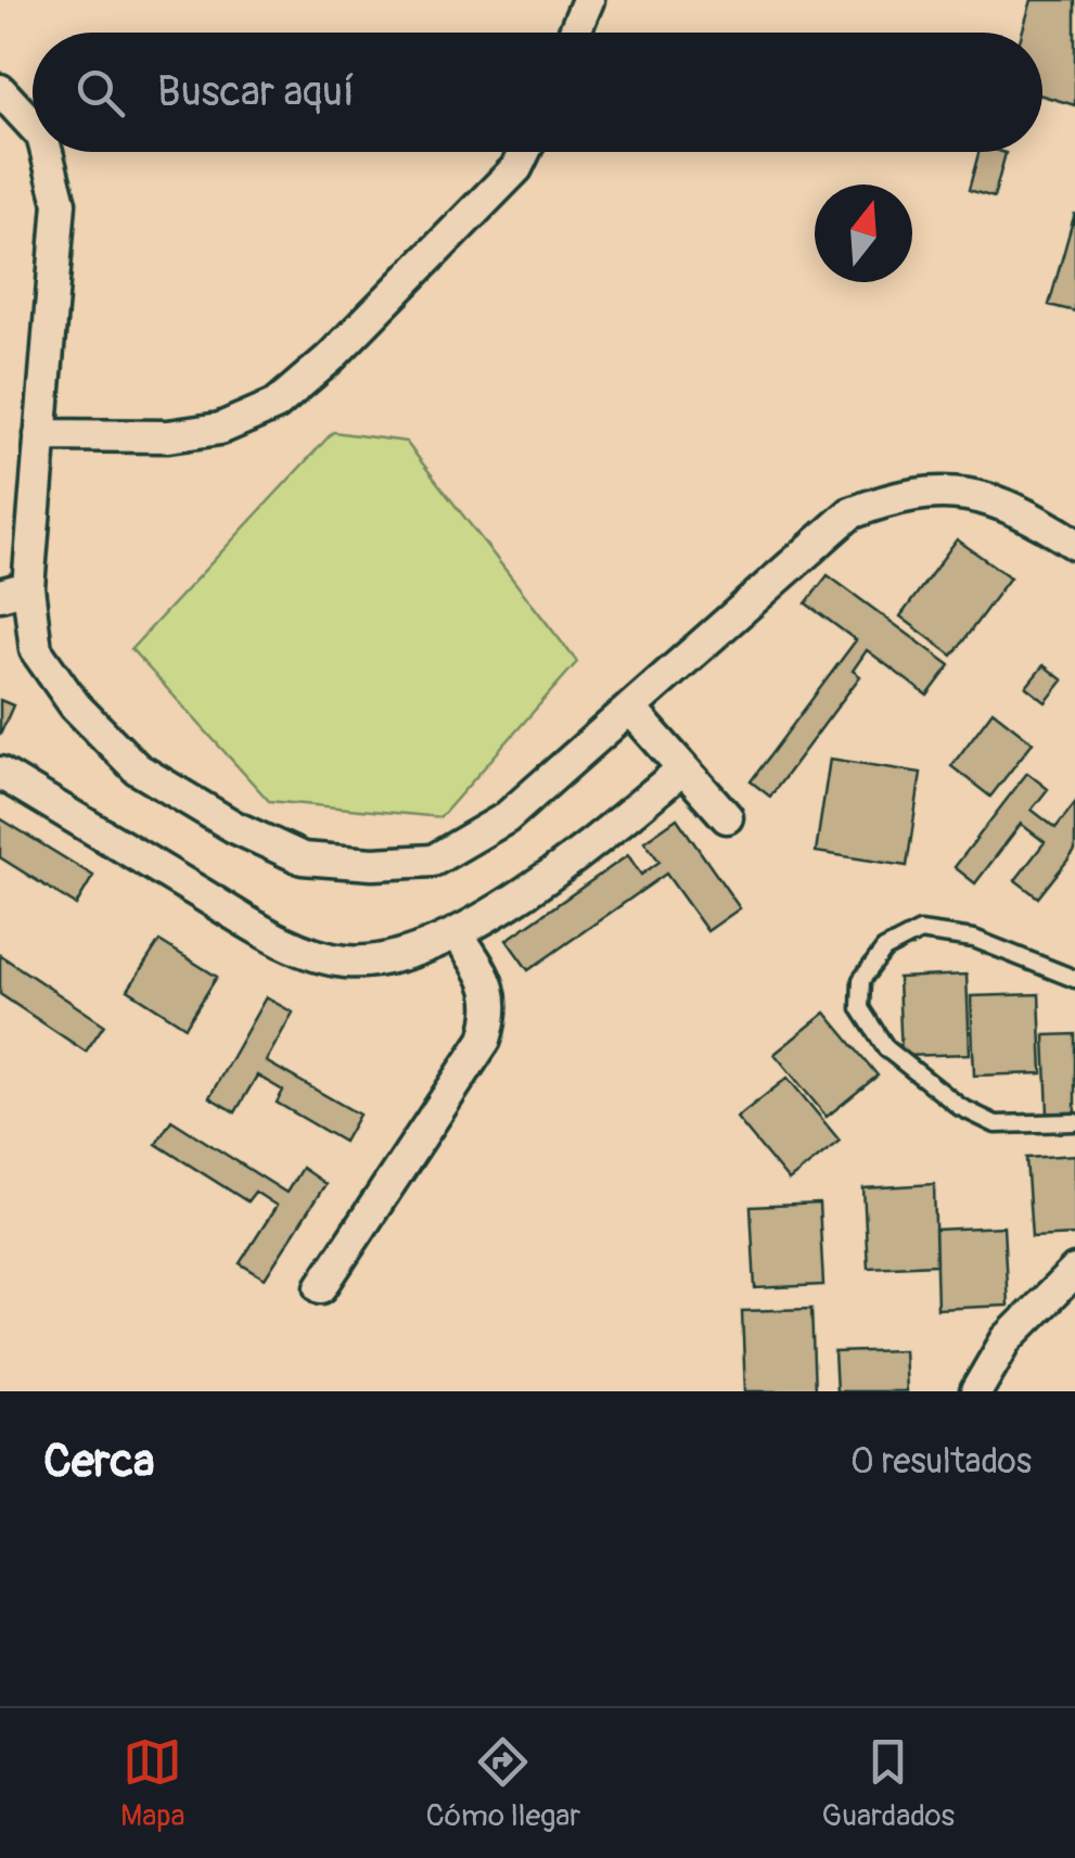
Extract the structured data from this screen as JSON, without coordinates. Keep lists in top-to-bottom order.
{
  "north": "top",
  "page": {
    "search": "Buscar aquí",
    "heading": ["Cerca", "0 resultados"],
    "nav": ["Mapa", "Cómo llegar", "Guardados"]
  }
}
